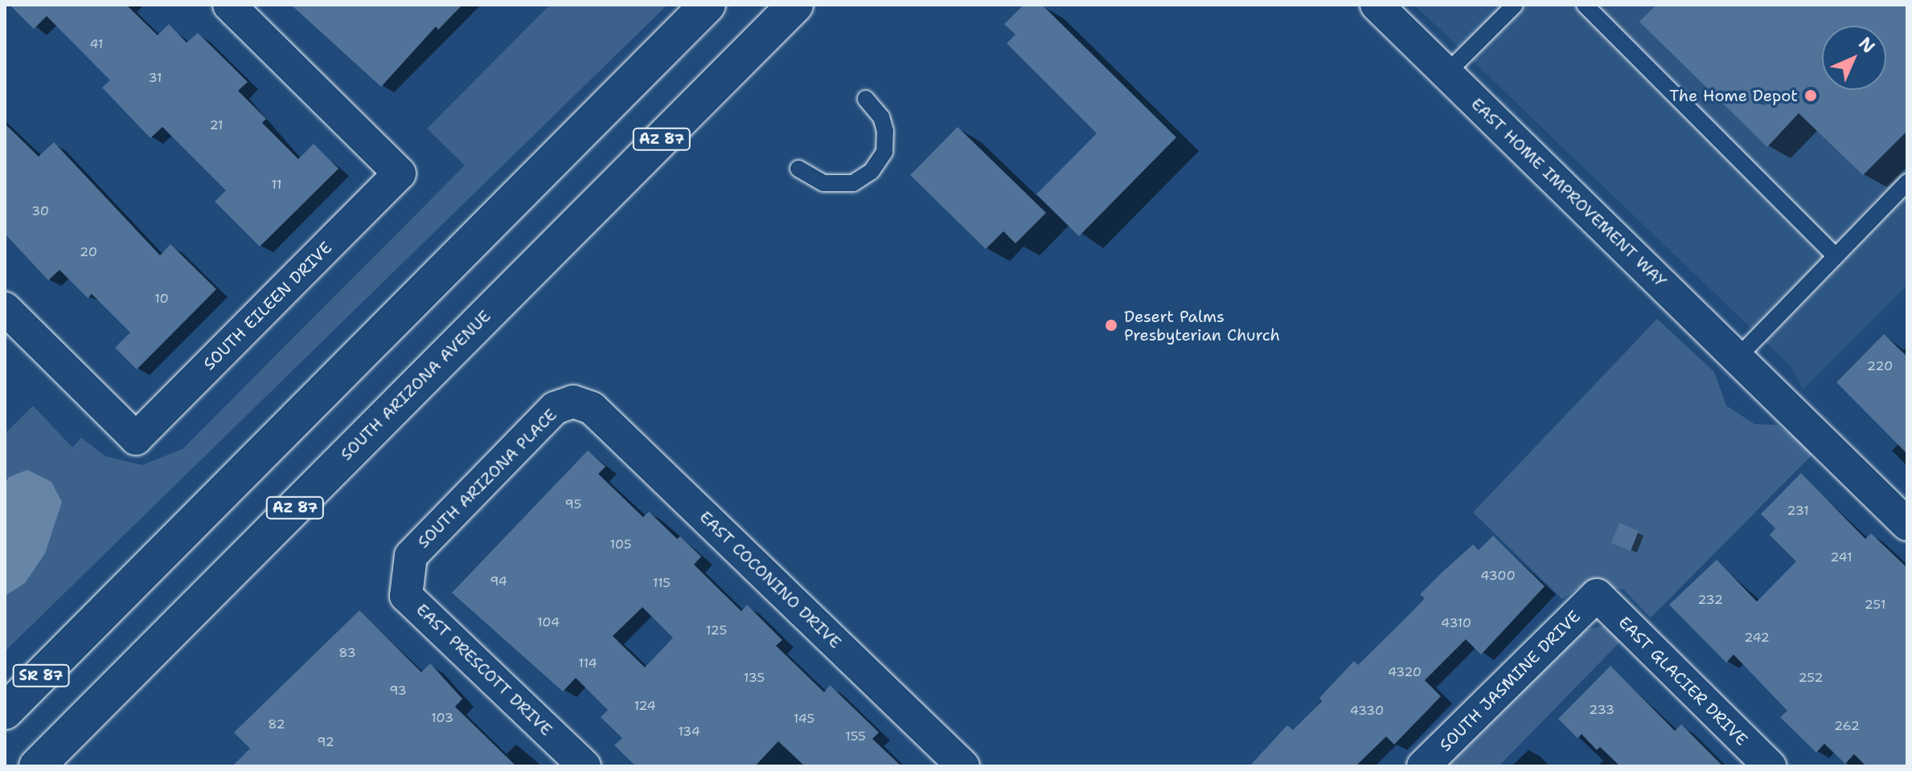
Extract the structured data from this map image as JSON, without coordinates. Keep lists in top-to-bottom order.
{
  "streets": {
    "main road": ["AZ 87", "SOUTH ARIZONA AVENUE", "SR 87"],
    "street": [
      "EAST HOME IMPROVEMENT WAY",
      "SOUTH EILEEN DRIVE",
      "SOUTH ARIZONA PLACE",
      "EAST COCONINO DRIVE",
      "EAST PRESCOTT DRIVE",
      "SOUTH JASMINE DRIVE",
      "EAST GLACIER DRIVE"
    ]
  },
  "crossings": [
    ["SOUTH ARIZONA PLACE", "EAST COCONINO DRIVE"],
    ["SOUTH ARIZONA PLACE", "EAST PRESCOTT DRIVE"],
    ["SOUTH JASMINE DRIVE", "EAST GLACIER DRIVE"]
  ],
  "places": ["The Home Depot", "Desert Palms Presbyterian Church"],
  "house_numbers": [
    "41",
    "31",
    "21",
    "11",
    "30",
    "20",
    "10",
    "220",
    "95",
    "231",
    "105",
    "241",
    "4300",
    "94",
    "115",
    "232",
    "251",
    "104",
    "4310",
    "125",
    "242",
    "83",
    "114",
    "4320",
    "135",
    "252",
    "93",
    "124",
    "233",
    "4330",
    "103",
    "145",
    "82",
    "262",
    "134",
    "155",
    "92"
  ],
  "north": "top right"
}
